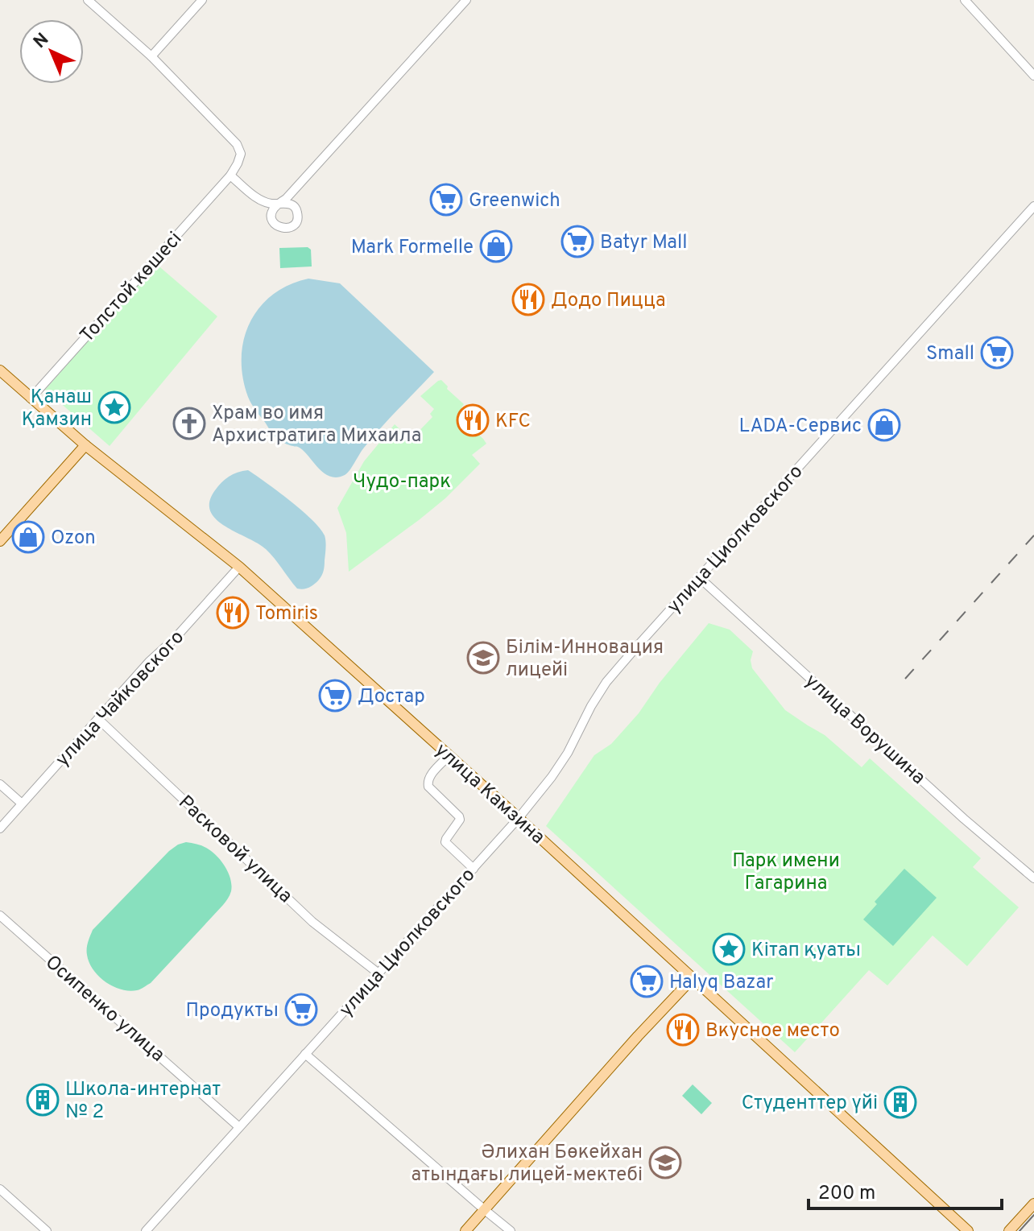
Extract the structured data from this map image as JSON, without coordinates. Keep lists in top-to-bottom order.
{
  "streets": {
    "main road": ["улица Камзина"],
    "street": [
      "Толстой көшесі",
      "улица Циолковского",
      "улица Чайковского",
      "улица Ворушина",
      "Расковой улица",
      "Осипенко улица"
    ]
  },
  "crossings": [
    ["Толстой көшесі", "улица Камзина"],
    ["улица Циолковского", "улица Ворушина"],
    ["улица Циолковского", "улица Камзина"],
    ["улица Циолковского", "Расковой улица"],
    ["улица Циолковского", "Осипенко улица"],
    ["улица Чайковского", "улица Камзина"],
    ["улица Чайковского", "Расковой улица"]
  ],
  "parks": ["Чудо-парк", "Парк имени Гагарина"],
  "places": {
    "supermarket": [
      "Greenwich",
      "Batyr Mall",
      "Small",
      "Достар",
      "Halyq Bazar",
      "Продукты"
    ],
    "shop": ["Mark Formelle", "LADA-Сервис", "Ozon"],
    "restaurant": [
      "Додо Пицца",
      "KFC",
      "Tomiris",
      "Вкусное место"
    ],
    "place": ["Қанаш Қамзин", "Кітап қуаты"],
    "church": ["Храм во имя Архистратига Михаила"],
    "school or university": ["Білім-Инновация лицейі", "Әлихан Бөкейхан атындағы лицей-мектебі"],
    "building": ["Школа-интернат № 2", "Студенттер үйі"]
  },
  "scale_bar": "200 m",
  "north": "top left"
}
